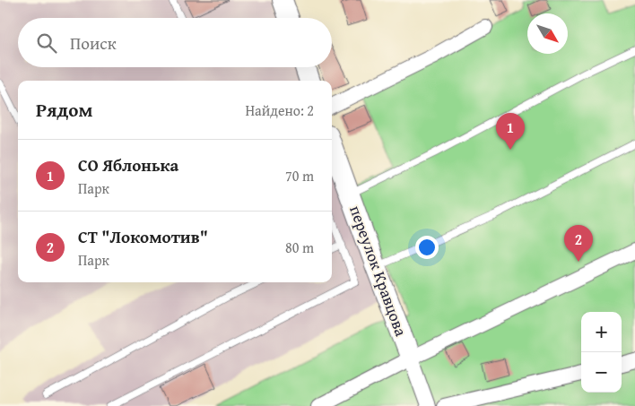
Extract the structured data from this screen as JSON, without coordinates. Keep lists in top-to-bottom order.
{
  "streets": {
    "street": ["переулок Кравцова"]
  },
  "north": "bottom right",
  "page": {
    "search": "Поиск",
    "heading": ["Рядом", "Найдено: 2"],
    "pins": ["1", "2"],
    "list": [
      {
        "mark": "1",
        "name": "СО Яблонька",
        "note": "Парк",
        "value": "70 m"
      },
      {
        "mark": "2",
        "name": "СТ \"Локомотив\"",
        "note": "Парк",
        "value": "80 m"
      }
    ],
    "map_buttons": ["+", "−"]
  }
}
